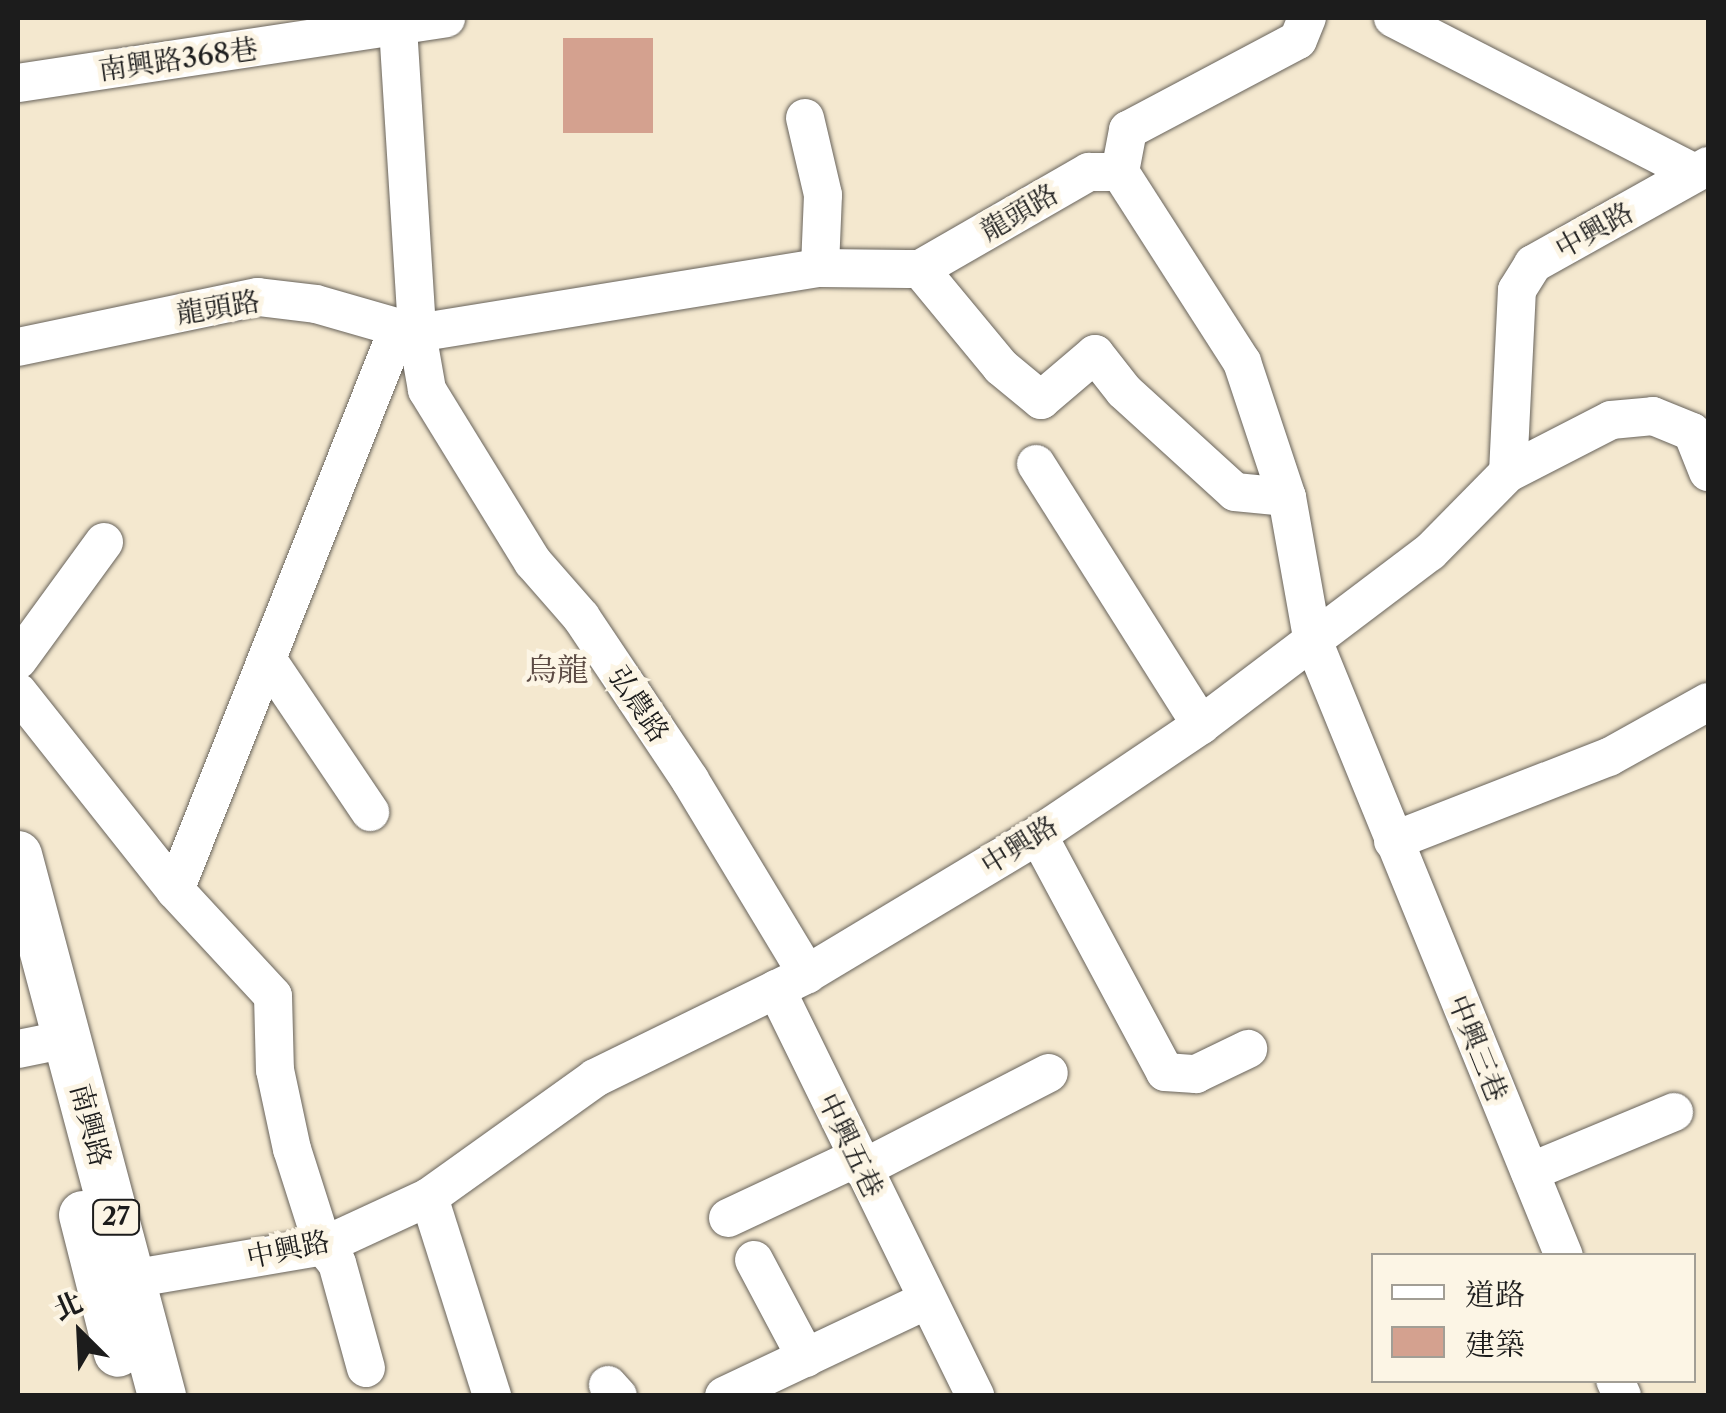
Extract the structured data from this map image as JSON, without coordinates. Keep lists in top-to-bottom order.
{
  "streets": {
    "main road": ["南興路", "27"],
    "street": [
      "南興路368巷",
      "龍頭路",
      "中興路",
      "弘農路",
      "中興三巷",
      "中興五巷"
    ]
  },
  "crossings": [
    ["龍頭路", "弘農路"],
    ["中興路", "弘農路"],
    ["中興路", "中興三巷"],
    ["中興路", "南興路"],
    ["中興路", "中興五巷"],
    ["弘農路", "中興五巷"]
  ],
  "districts": ["烏龍"],
  "legend": ["道路", "建築"],
  "north": "top left"
}
